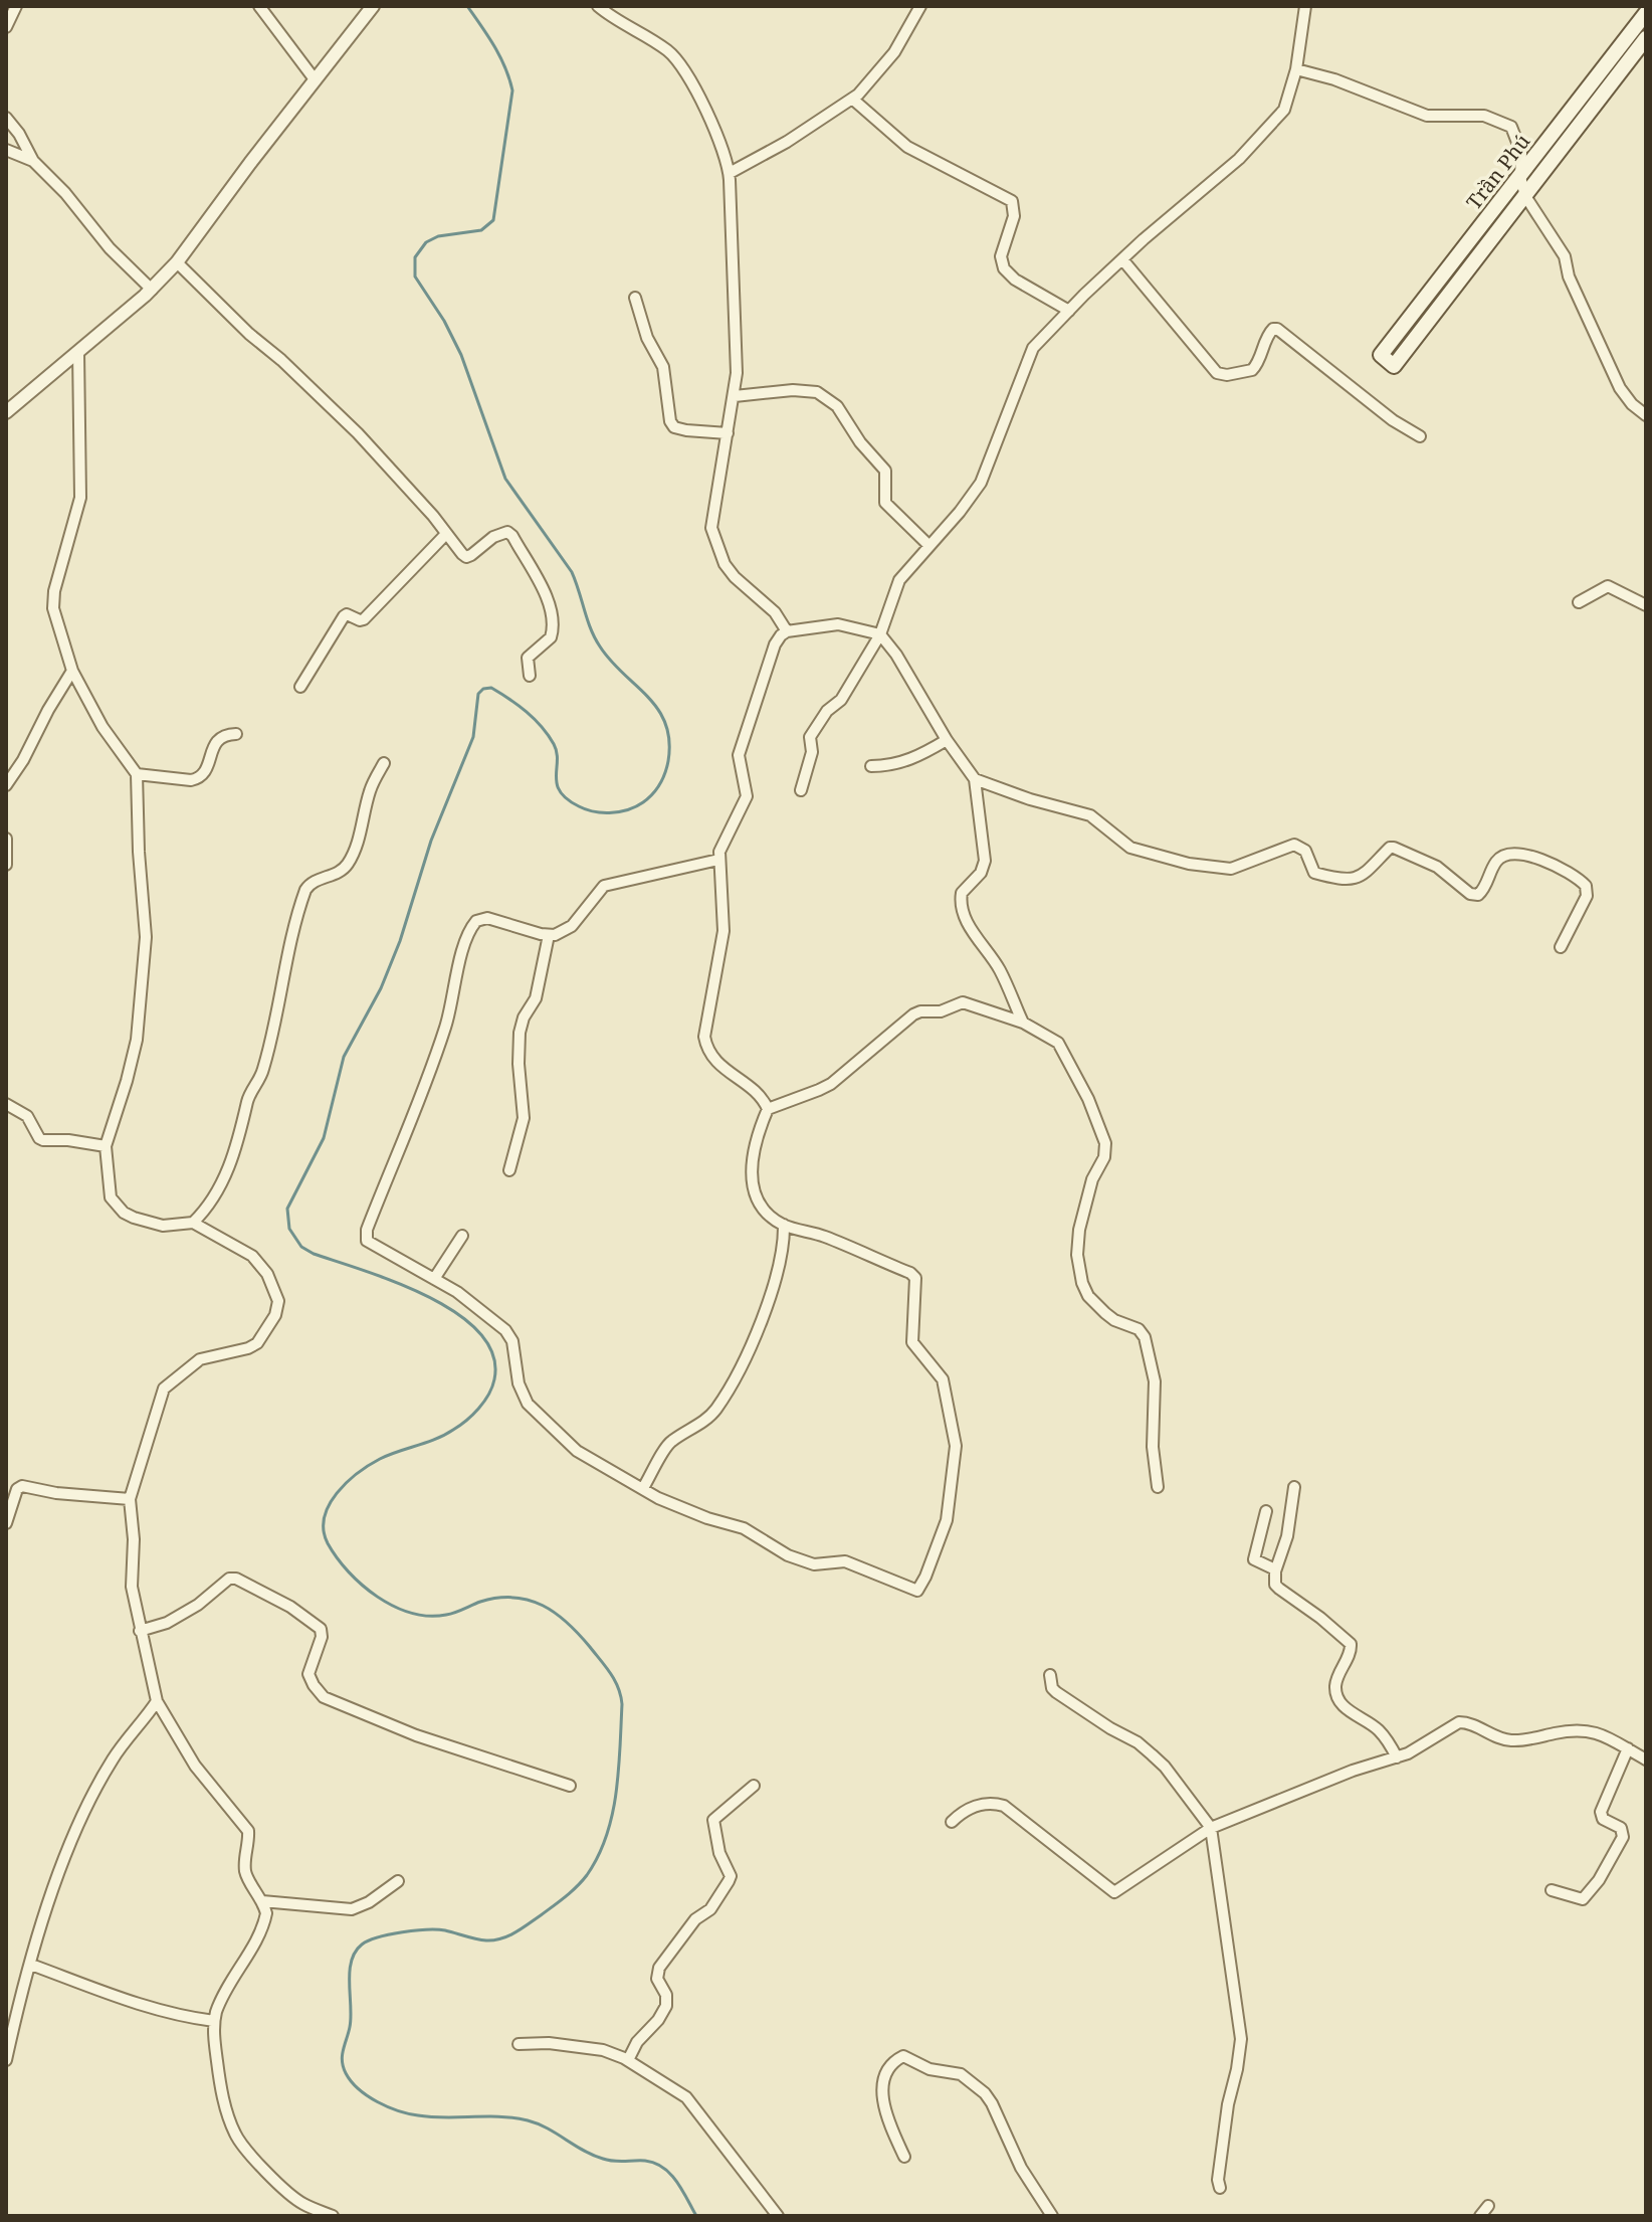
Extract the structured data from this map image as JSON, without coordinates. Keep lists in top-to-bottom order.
{
  "streets": {
    "main road": ["Trần Phú"]
  }
}
